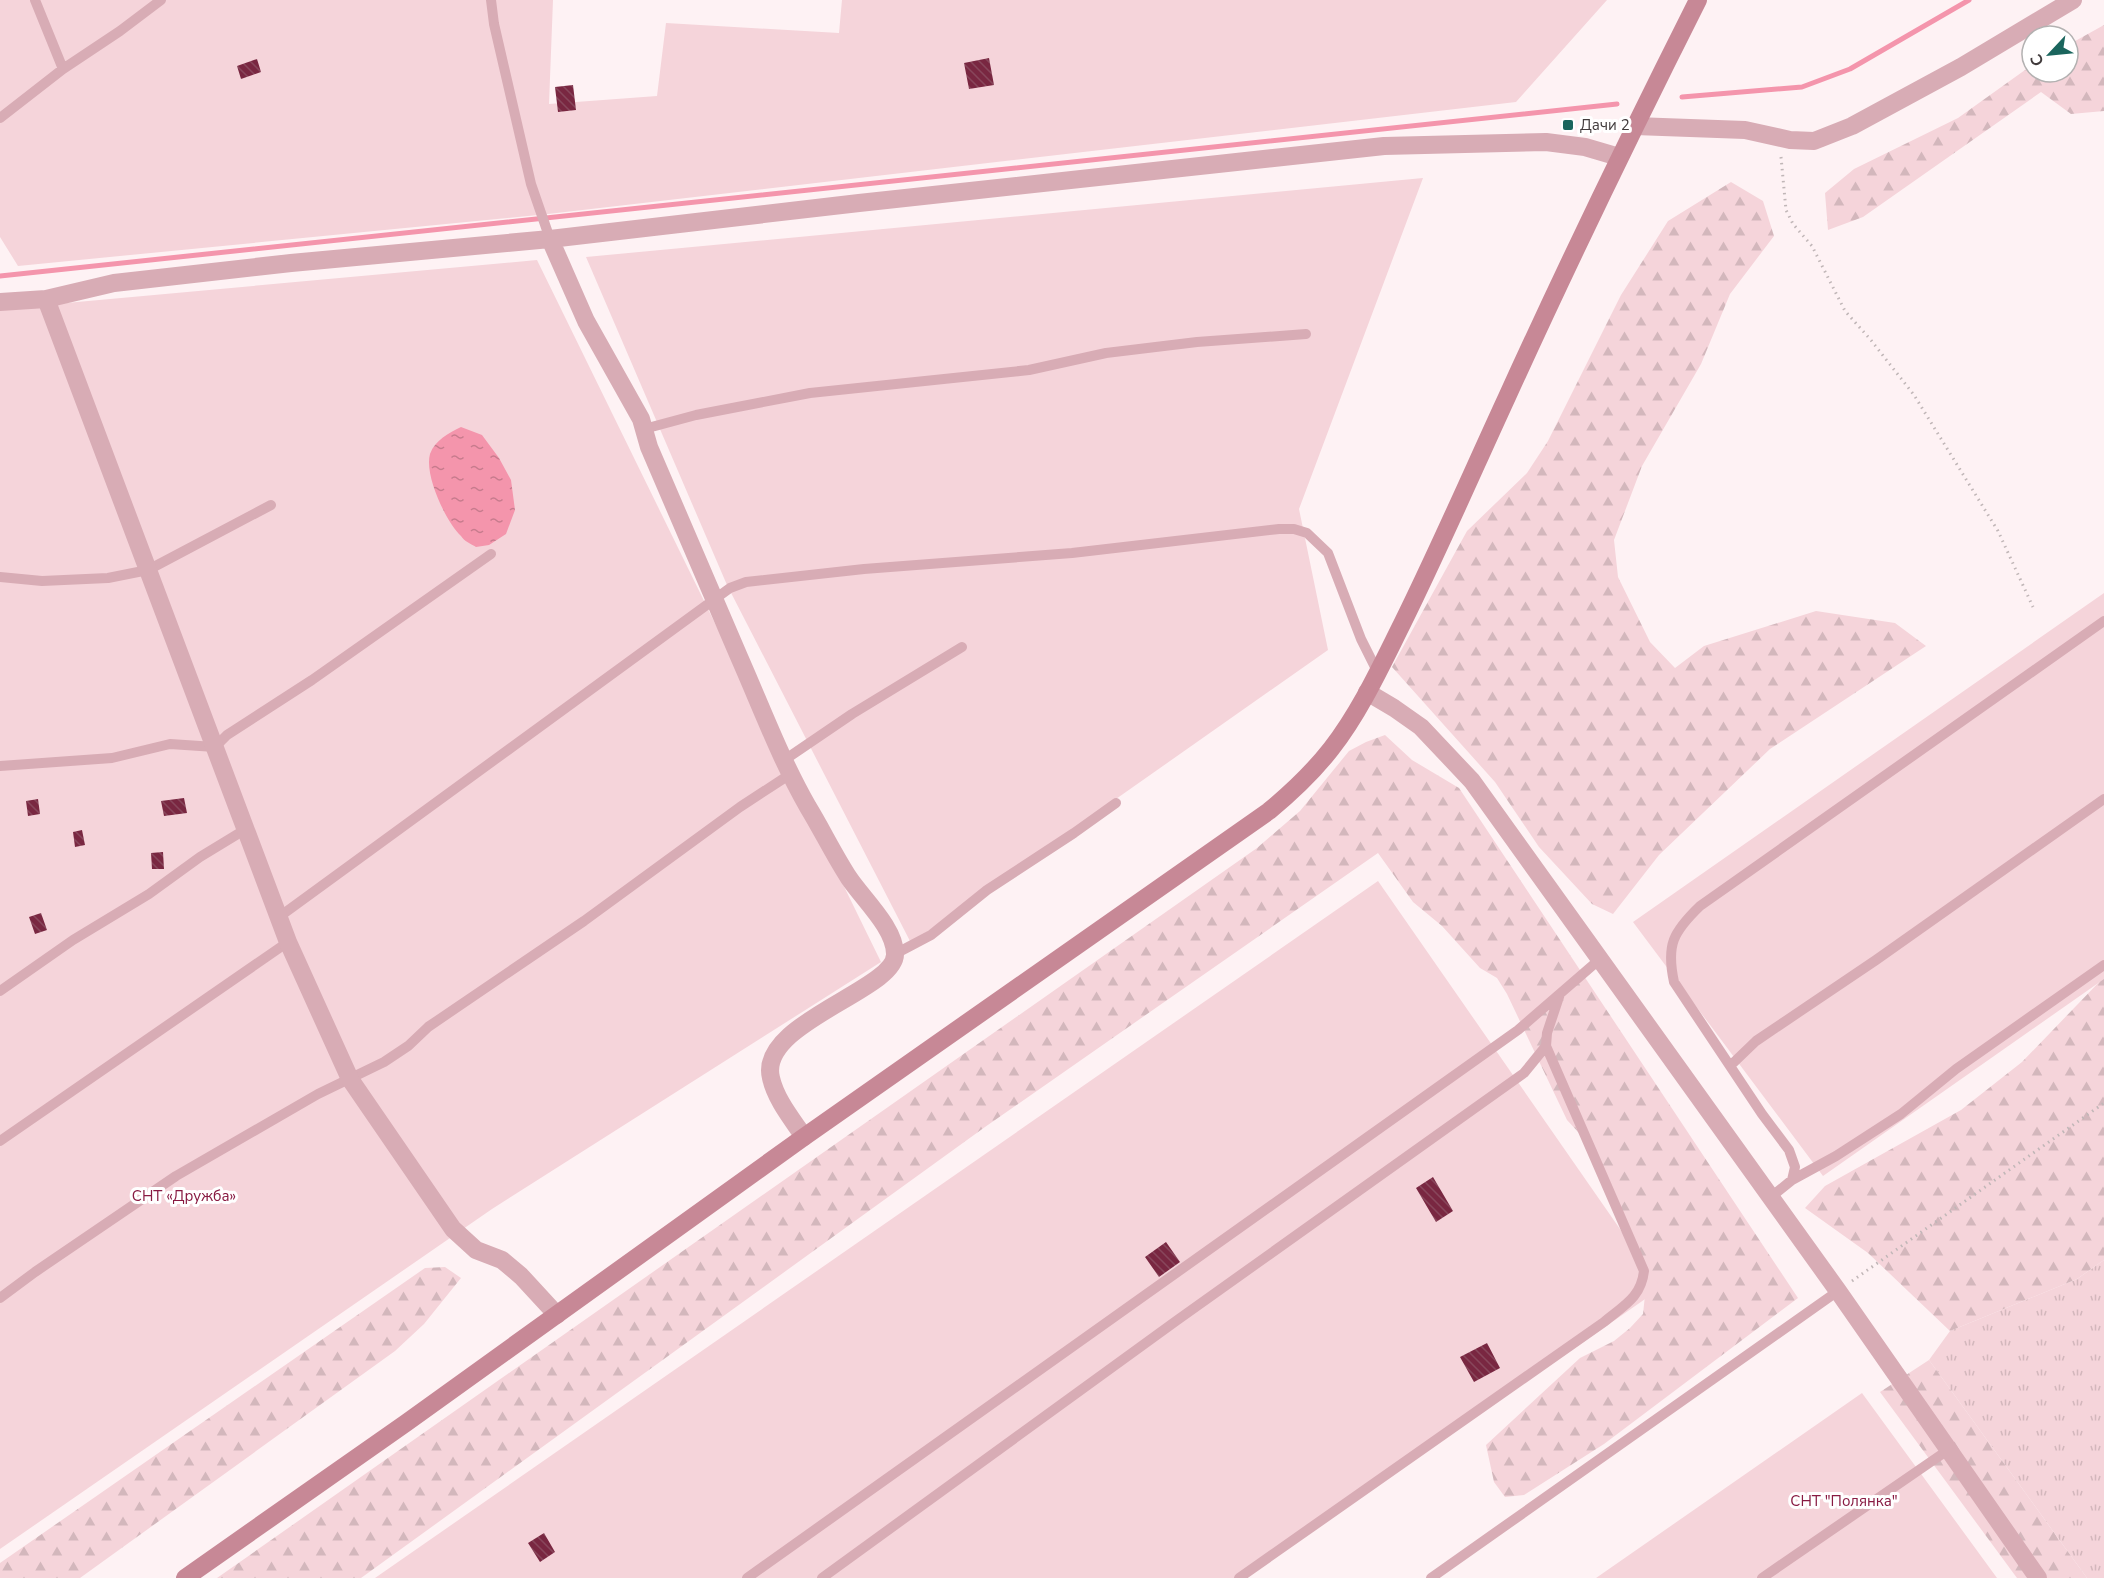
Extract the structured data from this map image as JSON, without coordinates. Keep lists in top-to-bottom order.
{
  "parks": ["СНТ «Дружба»", "СНТ \"Полянка\""],
  "places": {
    "transit": ["Дачи 2"]
  },
  "north": "bottom left"
}
